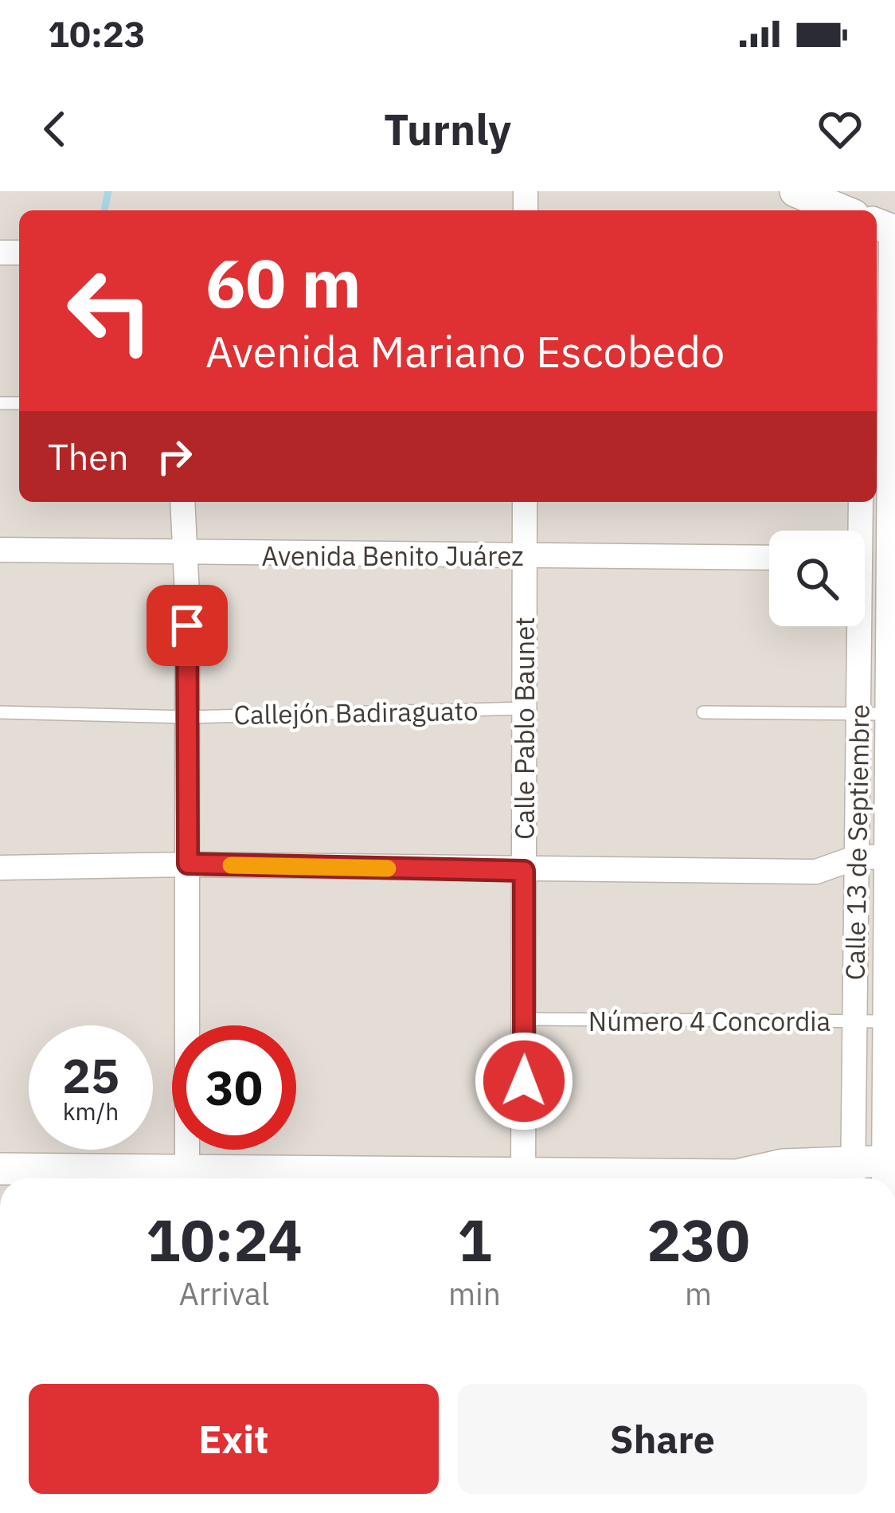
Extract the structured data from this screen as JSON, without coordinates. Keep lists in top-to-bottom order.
{
  "streets": {
    "street": ["Avenida Benito Juárez", "Calle Pablo Baunet", "Calle 13 de Septiembre"],
    "lane": ["Callejón Badiraguato", "Número 4 Concordia"]
  },
  "crossings": [
    ["Avenida Benito Juárez", "Calle Pablo Baunet"],
    ["Callejón Badiraguato", "Calle Pablo Baunet"],
    ["Calle Pablo Baunet", "Número 4 Concordia"],
    ["Calle 13 de Septiembre", "Número 4 Concordia"]
  ],
  "page": {
    "status": "10:23",
    "header": "Turnly",
    "turn": ["60 m", "Avenida Mariano Escobedo"],
    "then": "Then",
    "speed": "25 km/h",
    "limit": "30",
    "eta": [
      "10:24",
      "Arrival",
      "1",
      "min",
      "230",
      "m"
    ],
    "buttons": ["Exit", "Share"]
  }
}
